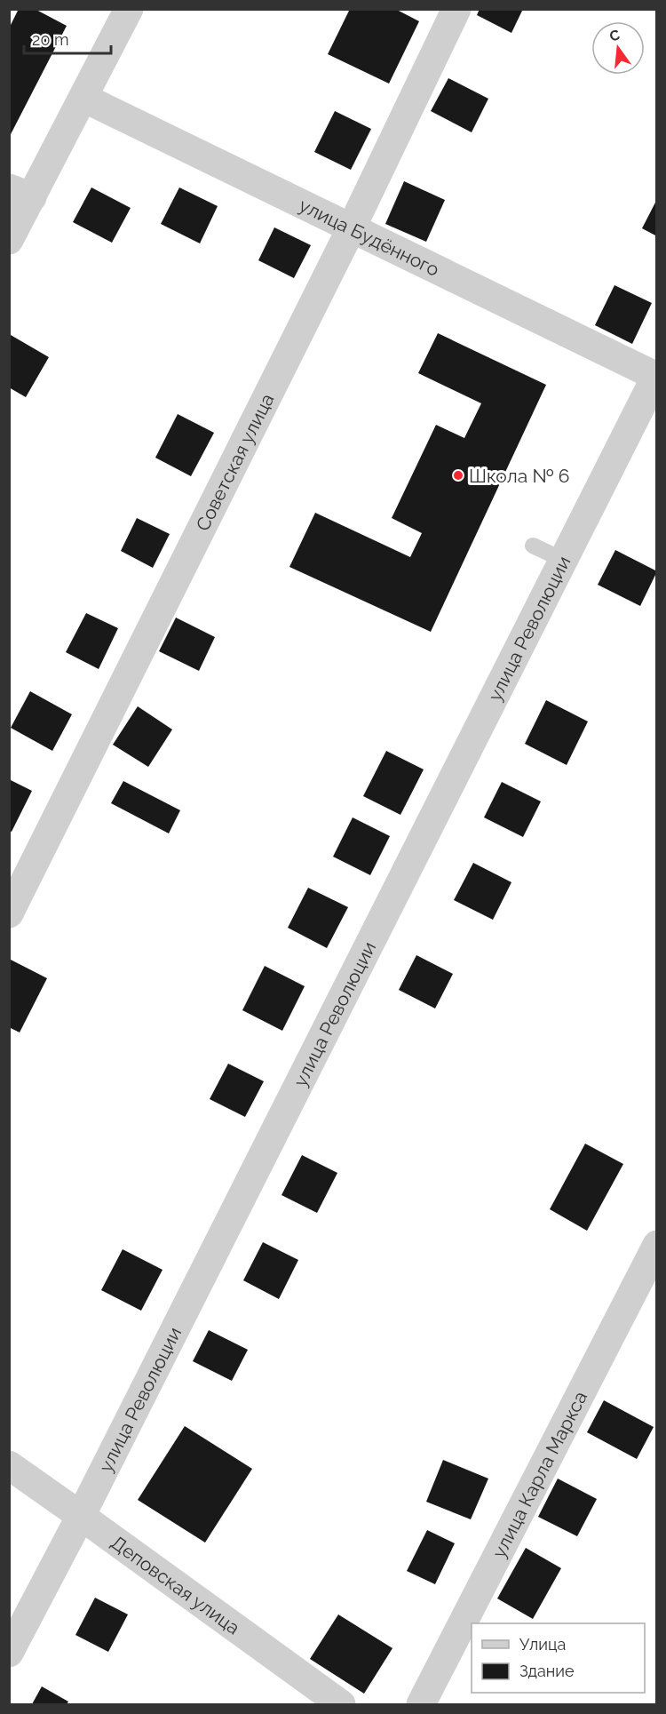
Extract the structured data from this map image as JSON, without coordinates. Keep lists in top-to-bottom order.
{
  "streets": {
    "street": [
      "улица Будённого",
      "Советская улица",
      "улица Революции",
      "улица Карла Маркса",
      "Деповская улица"
    ]
  },
  "crossings": [
    ["улица Будённого", "Советская улица"],
    ["улица Будённого", "улица Революции"],
    ["улица Революции", "Деповская улица"]
  ],
  "places": ["Школа № 6"],
  "legend": ["Улица", "Здание"],
  "scale_bar": "20 m",
  "north": "top"
}
